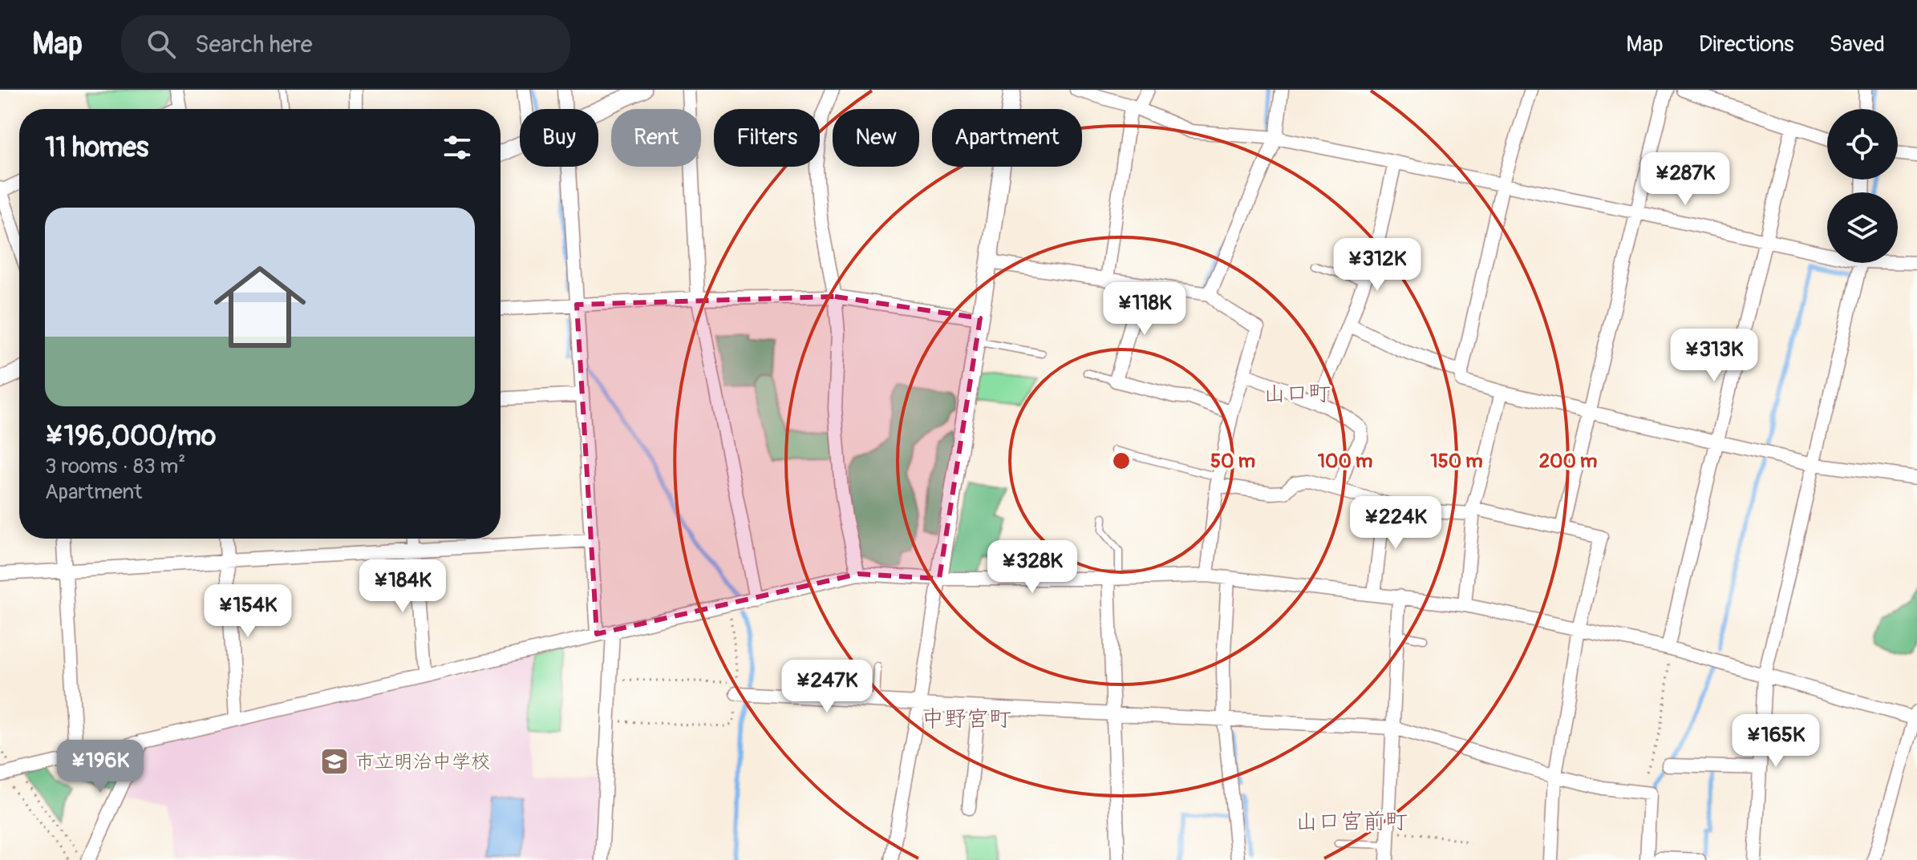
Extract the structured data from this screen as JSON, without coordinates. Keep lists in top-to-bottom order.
{
  "districts": ["山口町", "中野宮町", "山口宮前町"],
  "places": {
    "school or university": ["市立明治中学校"]
  },
  "page": {
    "header": "Map",
    "search": "Search here",
    "nav": ["Map", "Directions", "Saved"],
    "chip": [
      "Buy",
      "Rent",
      "Filters",
      "New",
      "Apartment"
    ],
    "heading": "11 homes",
    "price": [
      "¥287K",
      "¥312K",
      "¥118K",
      "¥313K",
      "¥224K",
      "¥328K",
      "¥184K",
      "¥154K",
      "¥247K",
      "¥165K",
      "¥196K"
    ],
    "list": [
      {
        "name": "¥196,000/mo",
        "note": "3 rooms · 83 m² · Apartment"
      }
    ]
  },
  "rings": [
    "50 m",
    "100 m",
    "150 m",
    "200 m"
  ]
}
